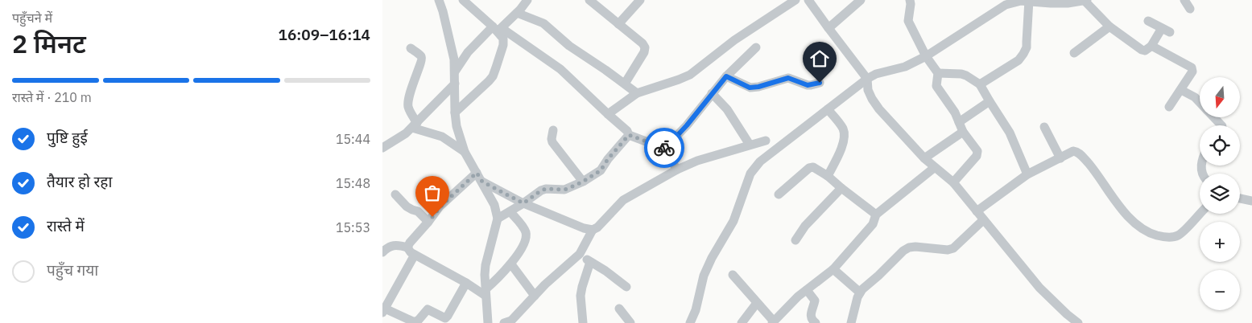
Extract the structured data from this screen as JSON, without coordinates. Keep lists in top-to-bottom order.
{
  "north": "bottom",
  "page": {
    "heading": ["2 मिनट", "पहुँचने में", "16:09–16:14"],
    "bar": "रास्ते में · 210 m",
    "map_buttons": ["+", "−"],
    "list": [
      ["पुष्टि हुई", "15:44"],
      ["तैयार हो रहा", "15:48"],
      ["रास्ते में", "15:53"],
      "पहुँच गया"
    ]
  }
}
